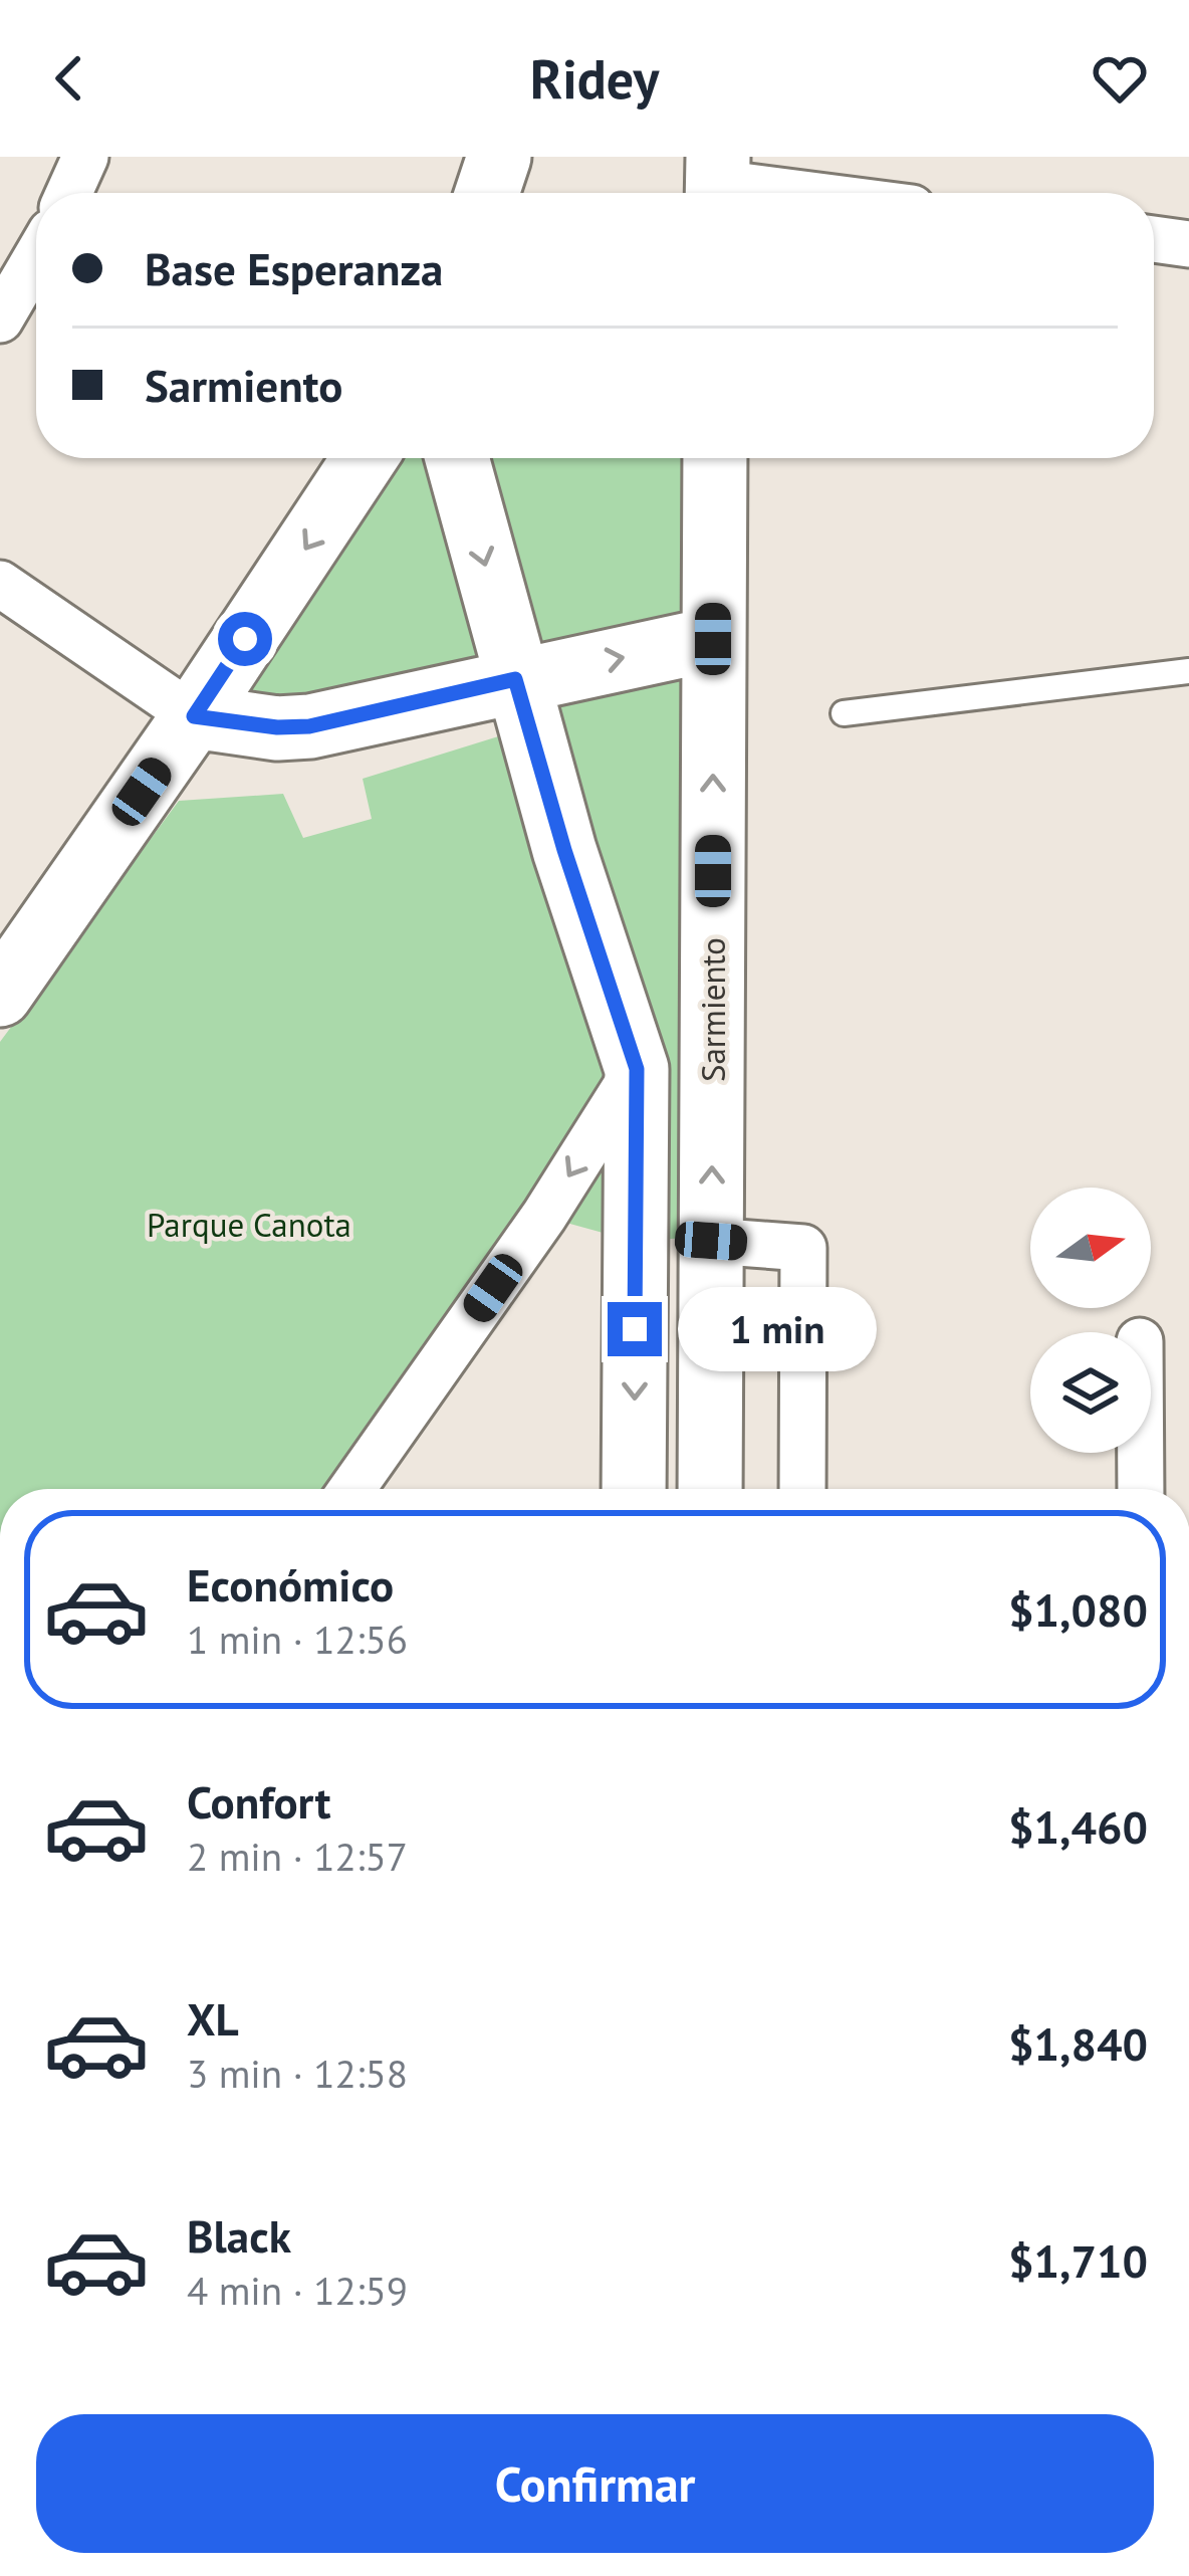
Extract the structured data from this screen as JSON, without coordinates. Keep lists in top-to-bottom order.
{
  "streets": {
    "main road": ["Sarmiento"]
  },
  "parks": ["Parque Canota"],
  "north": "right",
  "page": {
    "header": "Ridey",
    "banner": ["Base Esperanza", "Sarmiento"],
    "bubble": "1 min",
    "list": [
      {
        "name": "Económico",
        "note": "1 min · 12:56",
        "value": "$1,080"
      },
      {
        "name": "Confort",
        "note": "2 min · 12:57",
        "value": "$1,460"
      },
      {
        "name": "XL",
        "note": "3 min · 12:58",
        "value": "$1,840"
      },
      {
        "name": "Black",
        "note": "4 min · 12:59",
        "value": "$1,710"
      }
    ],
    "buttons": "Confirmar"
  }
}
